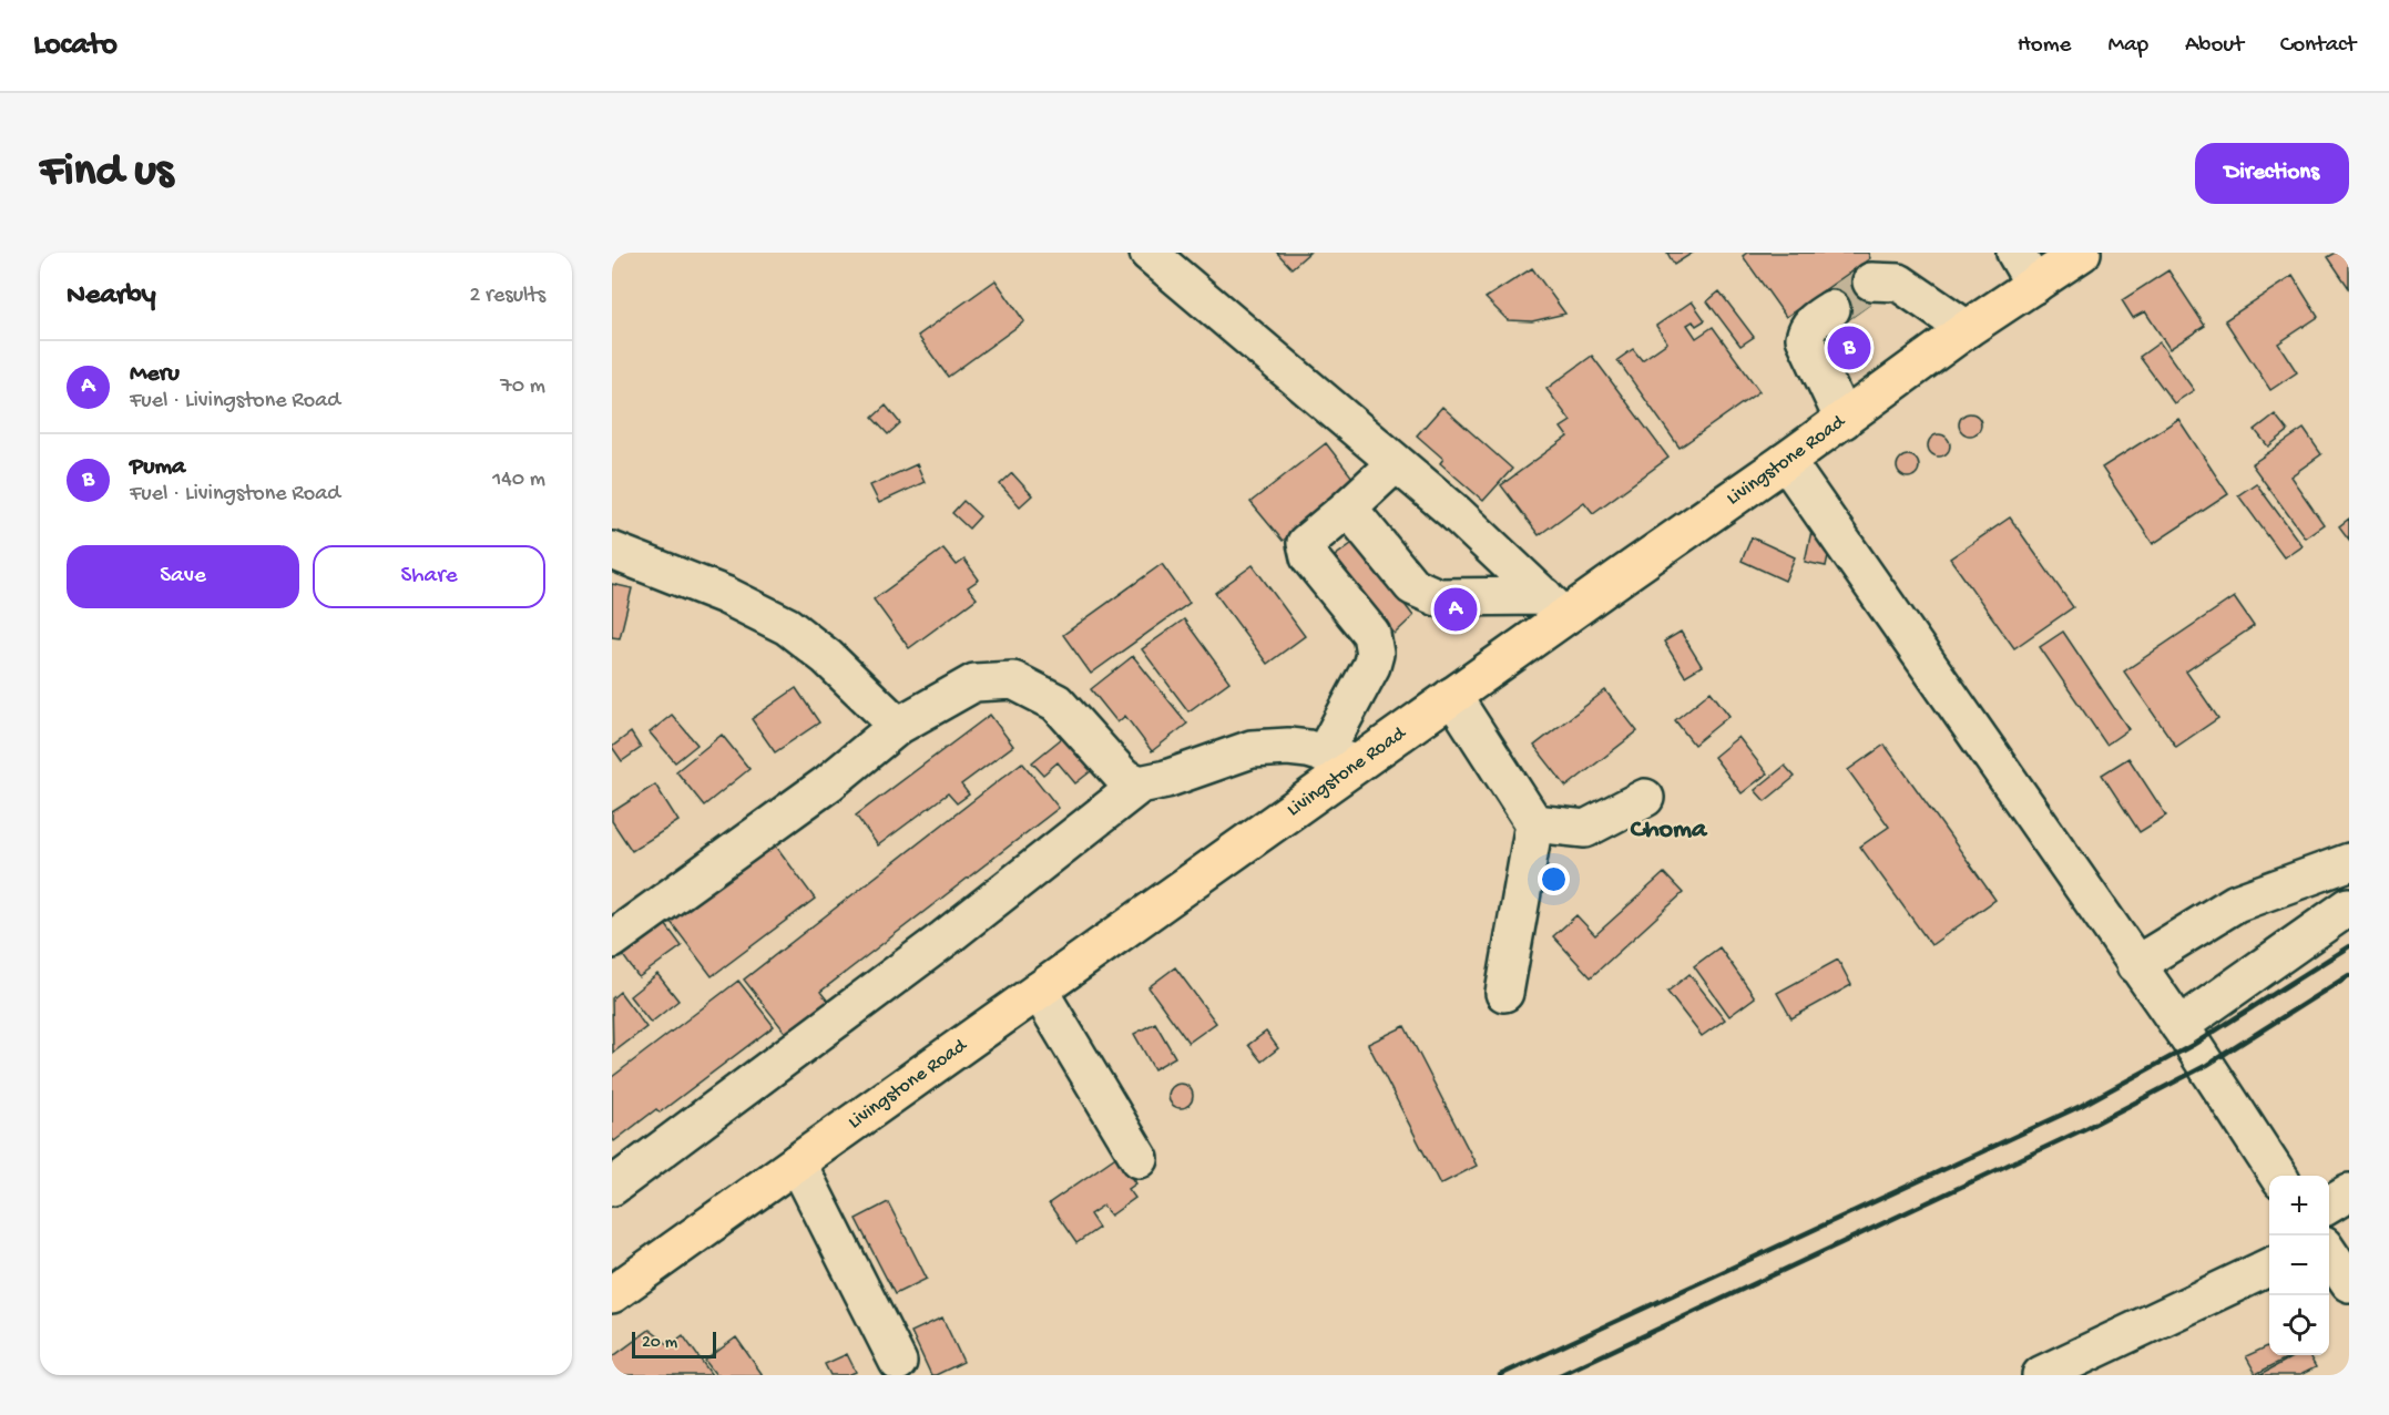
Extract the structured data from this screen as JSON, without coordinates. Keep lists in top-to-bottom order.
{
  "streets": {
    "highway": ["Livingstone Road"]
  },
  "districts": ["Choma"],
  "scale_bar": "20 m",
  "page": {
    "header": "Locato",
    "nav": [
      "Home",
      "Map",
      "About",
      "Contact"
    ],
    "buttons": [
      "Directions",
      ["Save", "Share"]
    ],
    "title": "Find us",
    "heading": ["Nearby", "2 results"],
    "pins": ["B", "A"],
    "list": [
      {
        "mark": "A",
        "name": "Meru",
        "note": "Fuel · Livingstone Road",
        "value": "70 m"
      },
      {
        "mark": "B",
        "name": "Puma",
        "note": "Fuel · Livingstone Road",
        "value": "140 m"
      }
    ],
    "map_buttons": ["+", "−"],
    "scale": "20 m"
  }
}
